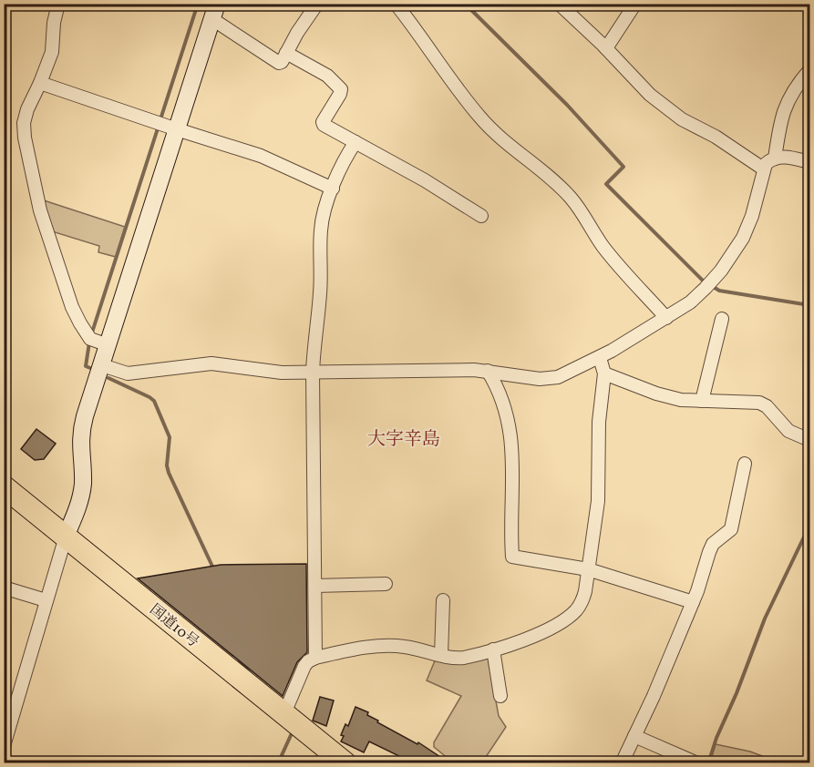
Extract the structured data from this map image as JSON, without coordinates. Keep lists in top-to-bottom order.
{
  "streets": {
    "highway": ["国道10号"]
  },
  "districts": ["大字辛島"]
}
